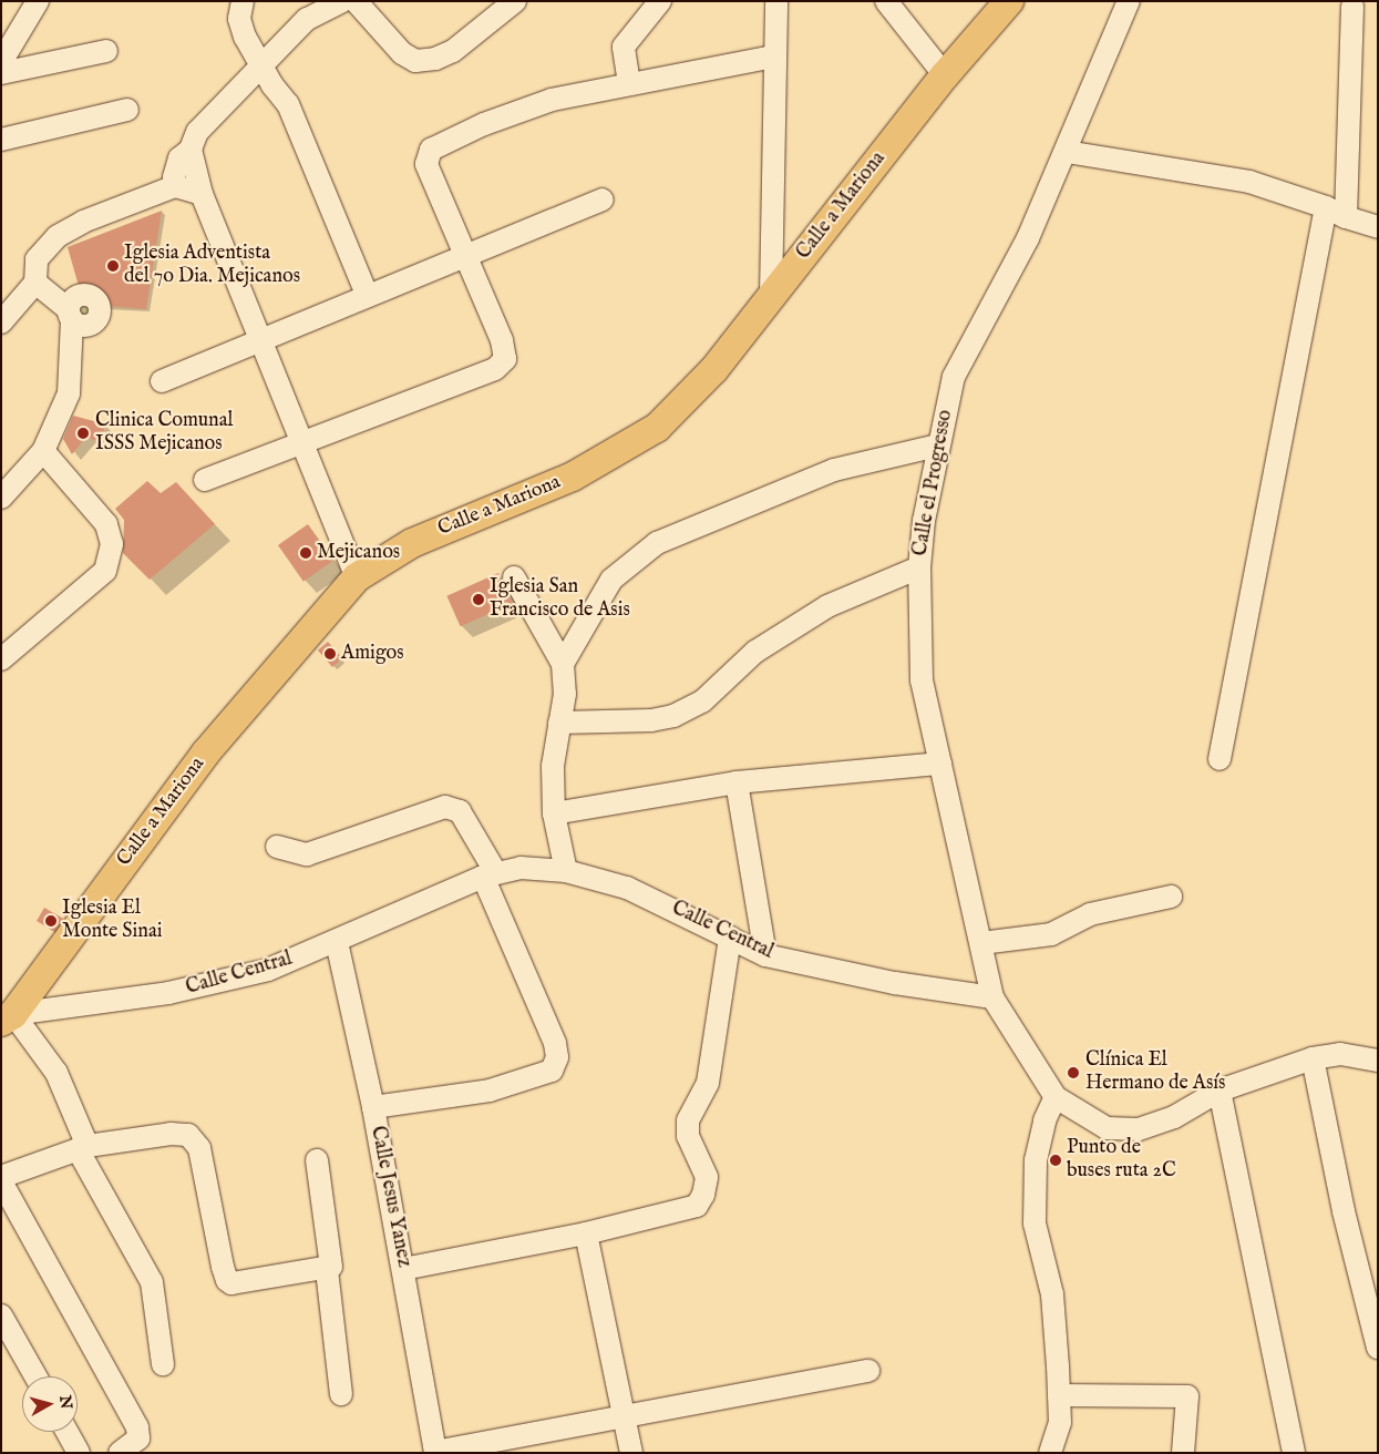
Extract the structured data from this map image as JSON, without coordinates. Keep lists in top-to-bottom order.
{
  "streets": {
    "main road": ["Calle a Mariona"],
    "street": ["Calle el Progresso", "Calle Central", "Calle Jesus Yanez"]
  },
  "crossings": [
    ["Calle a Mariona", "Calle Central"],
    ["Calle el Progresso", "Calle Central"],
    ["Calle Central", "Calle Jesus Yanez"]
  ],
  "places": [
    "Iglesia Adventista del 7o Dia. Mejicanos",
    "Clinica Comunal ISSS Mejicanos",
    "Mejicanos",
    "Iglesia San Francisco de Asis",
    "Amigos",
    "Iglesia El Monte Sinai",
    "Clínica El Hermano de Asís",
    "Punto de buses ruta 2C"
  ],
  "north": "right"
}
